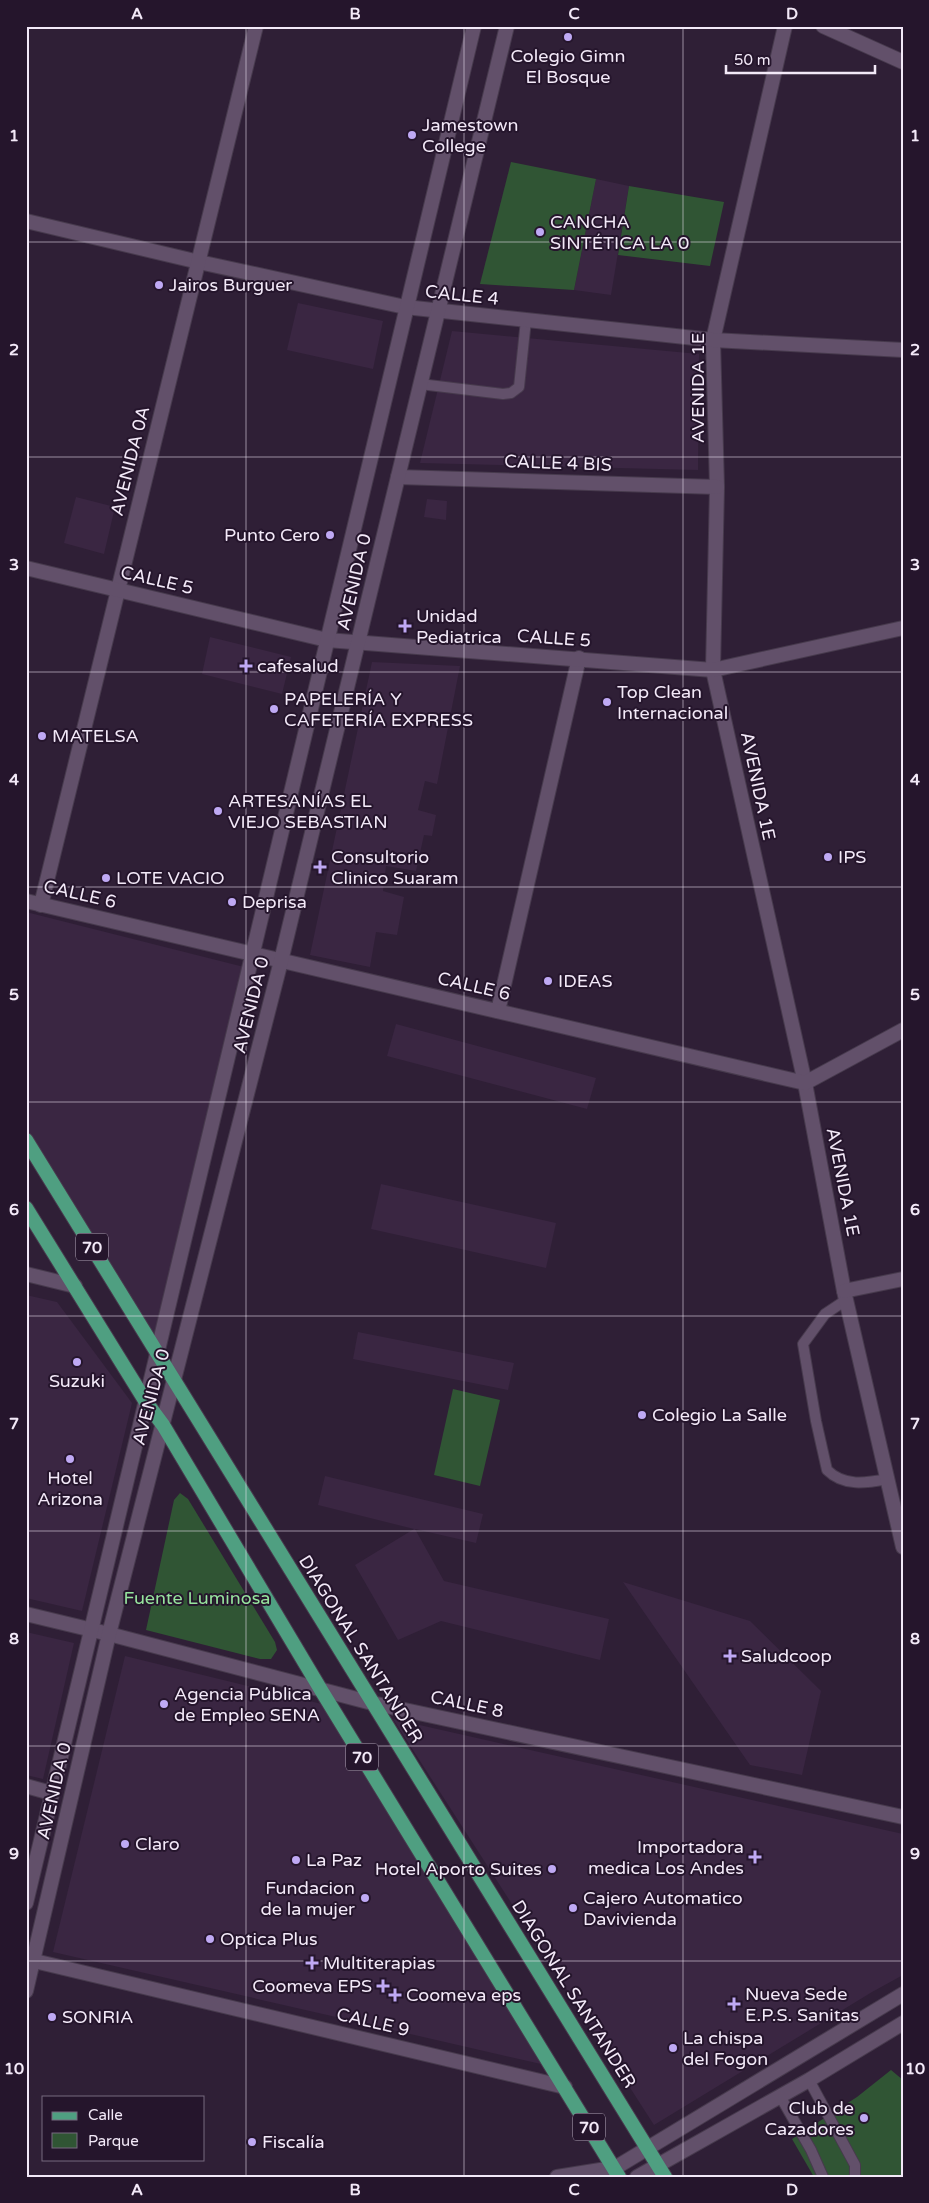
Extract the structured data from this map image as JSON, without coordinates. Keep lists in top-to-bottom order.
{
  "streets": {
    "main road": ["70", "DIAGONAL SANTANDER"],
    "street": [
      "CALLE 4",
      "AVENIDA 1E",
      "AVENIDA 0A",
      "CALLE 4 BIS",
      "CALLE 5",
      "AVENIDA 0",
      "CALLE 6",
      "CALLE 8",
      "CALLE 9"
    ]
  },
  "crossings": [
    ["CALLE 4", "AVENIDA 1E"],
    ["CALLE 4", "AVENIDA 0A"],
    ["CALLE 4", "AVENIDA 0"],
    ["AVENIDA 1E", "CALLE 4 BIS"],
    ["AVENIDA 1E", "CALLE 5"],
    ["AVENIDA 1E", "CALLE 6"],
    ["AVENIDA 0A", "CALLE 5"],
    ["AVENIDA 0A", "CALLE 6"],
    ["CALLE 4 BIS", "AVENIDA 0"],
    ["CALLE 5", "AVENIDA 0"],
    ["AVENIDA 0", "CALLE 6"],
    ["AVENIDA 0", "70"],
    ["AVENIDA 0", "DIAGONAL SANTANDER"],
    ["AVENIDA 0", "CALLE 8"],
    ["AVENIDA 0", "CALLE 9"],
    ["70", "CALLE 8"],
    ["70", "CALLE 9"],
    ["DIAGONAL SANTANDER", "CALLE 8"]
  ],
  "parks": ["Fuente Luminosa"],
  "places": {
    "other": [
      "Colegio Gimn El Bosque",
      "Jamestown College",
      "CANCHA SINTÉTICA LA 0",
      "Jairos Burguer",
      "Punto Cero",
      "Top Clean Internacional",
      "PAPELERÍA Y CAFETERÍA EXPRESS",
      "MATELSA",
      "ARTESANÍAS EL VIEJO SEBASTIAN",
      "IPS",
      "LOTE VACIO",
      "Deprisa",
      "IDEAS",
      "Suzuki",
      "Colegio La Salle",
      "Hotel Arizona",
      "Agencia Pública de Empleo SENA",
      "Claro",
      "La Paz",
      "Hotel Aporto Suites",
      "Fundacion de la mujer",
      "Cajero Automatico Davivienda",
      "Optica Plus",
      "SONRIA",
      "La chispa del Fogon",
      "Club de Cazadores",
      "Fiscalía"
    ],
    "health": [
      "Unidad Pediatrica",
      "cafesalud",
      "Consultorio Clinico Suaram",
      "Saludcoop",
      "Importadora medica Los Andes",
      "Multiterapias",
      "Coomeva EPS",
      "Coomeva eps",
      "Nueva Sede E.P.S. Sanitas"
    ]
  },
  "legend": ["Calle", "Parque"],
  "scale_bar": "50 m",
  "grid": {
    "columns": [
      "A",
      "B",
      "C",
      "D"
    ],
    "rows": [
      "1",
      "2",
      "3",
      "4",
      "5",
      "6",
      "7",
      "8",
      "9",
      "10"
    ]
  }
}
